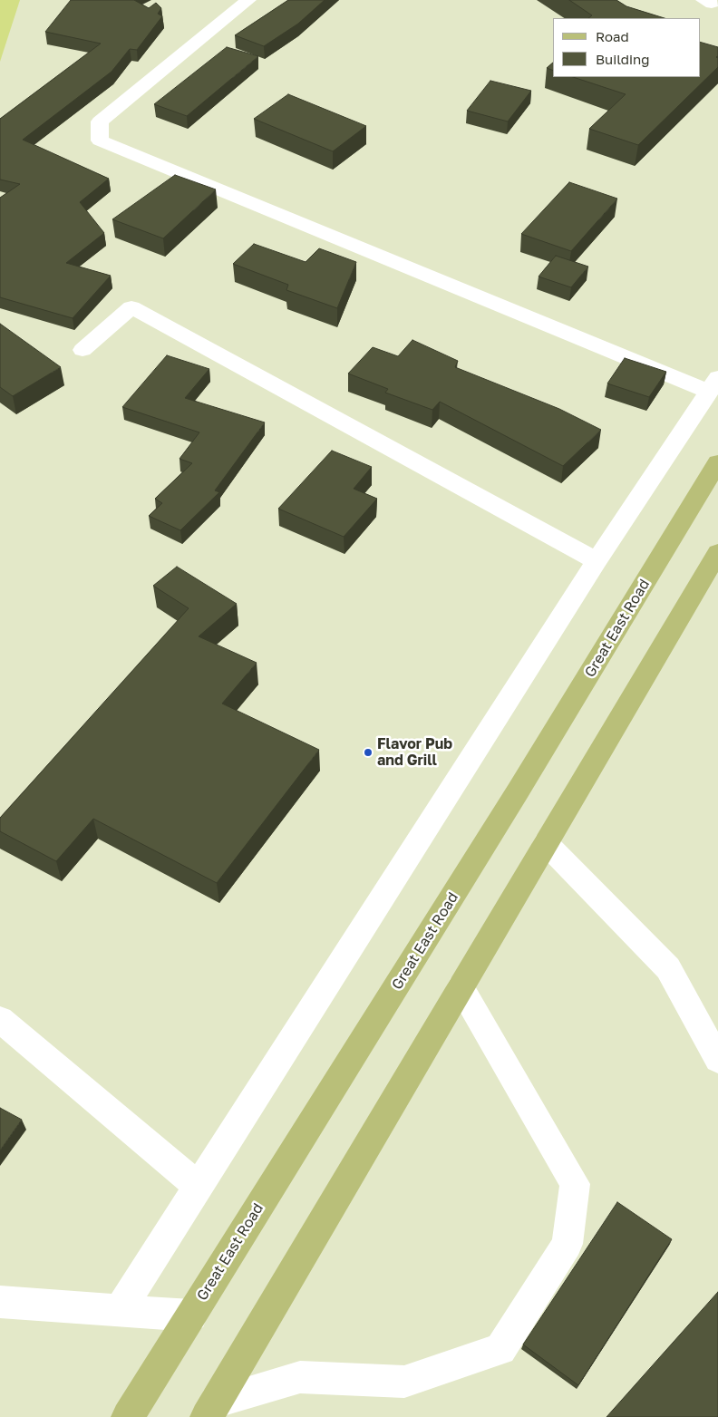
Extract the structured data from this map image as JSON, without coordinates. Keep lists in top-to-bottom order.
{
  "streets": {
    "main road": ["Great East Road"]
  },
  "places": ["Flavor Pub and Grill"],
  "legend": ["Road", "Building"]
}
